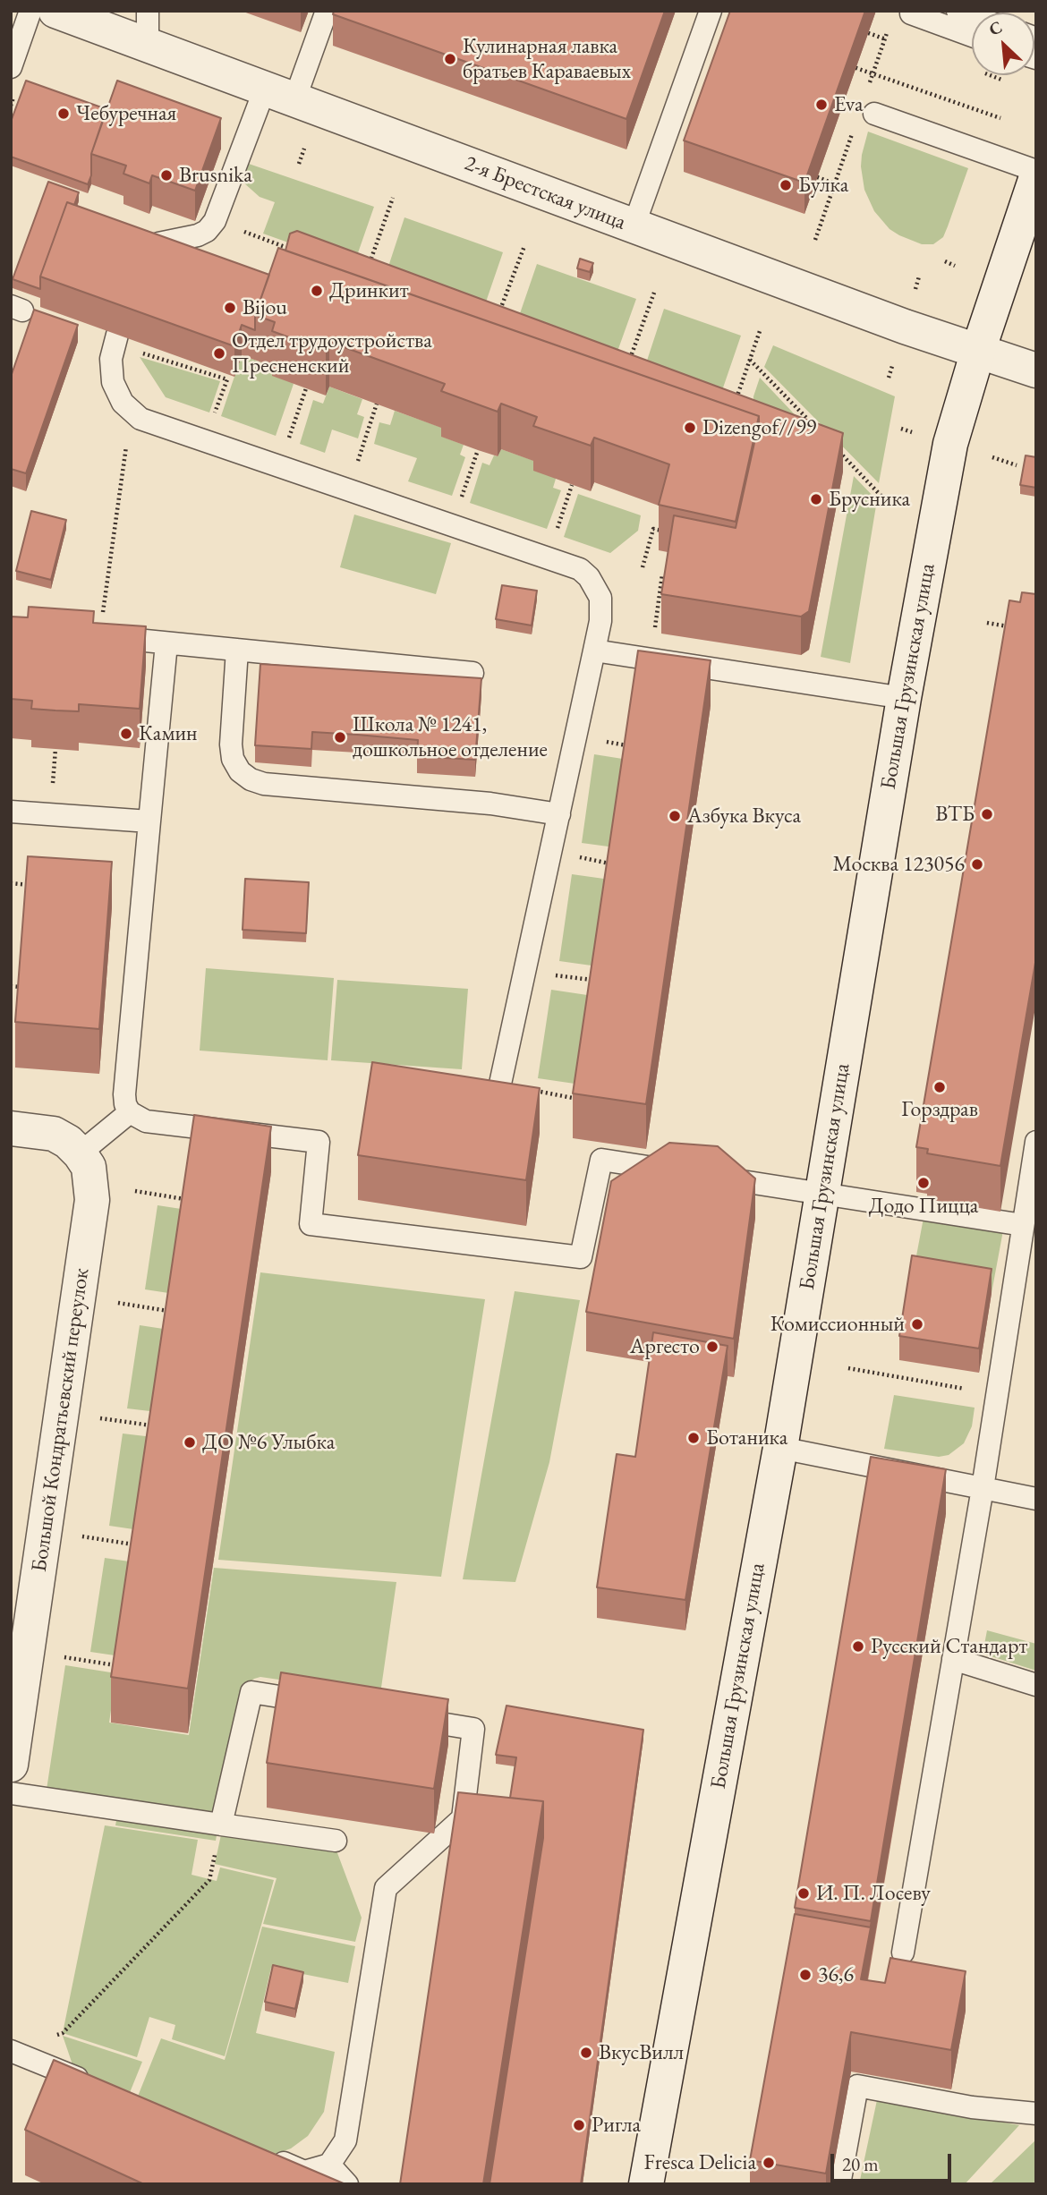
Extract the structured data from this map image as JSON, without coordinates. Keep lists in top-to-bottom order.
{
  "streets": {
    "main road": ["2-я Брестская улица", "Большая Грузинская улица", "Большой Кондратьевский переулок"]
  },
  "crossings": [
    ["2-я Брестская улица", "Большая Грузинская улица"]
  ],
  "places": [
    "Кулинарная лавка братьев Караваевых",
    "Eva",
    "Чебуречная",
    "Brusnika",
    "Булка",
    "Дринкит",
    "Bijou",
    "Отдел трудоустройства Пресненский",
    "Dizengof//99",
    "Брусника",
    "Камин",
    "Школа № 1241, дошкольное отделение",
    "ВТБ",
    "Азбука Вкуса",
    "Москва 123056",
    "Горздрав",
    "Додо Пицца",
    "Комиссионный",
    "Аргесто",
    "Ботаника",
    "ДО №6 Улыбка",
    "Русский Стандарт",
    "И. П. Лосеву",
    "36,6",
    "ВкусВилл",
    "Ригла",
    "Fresca Delicia"
  ],
  "scale_bar": "20 m",
  "north": "top left"
}
